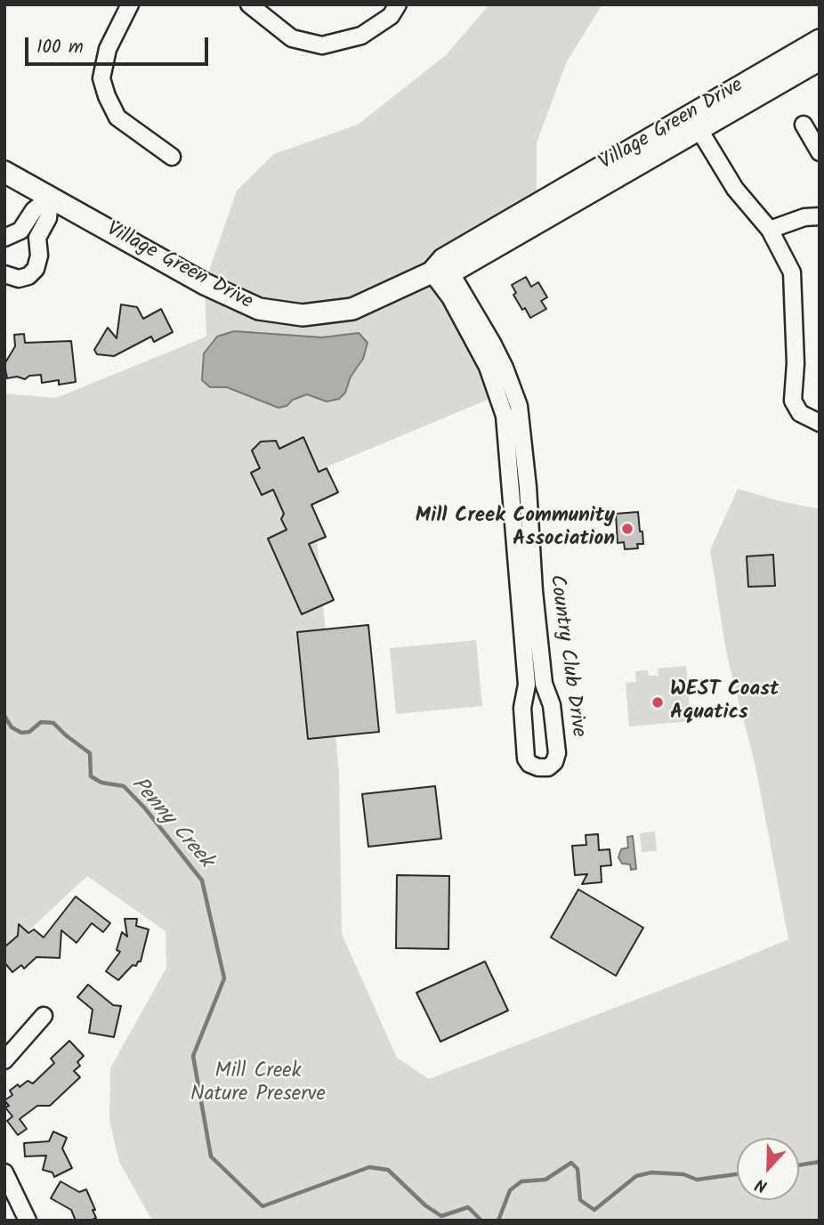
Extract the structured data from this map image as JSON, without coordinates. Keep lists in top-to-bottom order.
{
  "streets": {
    "street": ["Village Green Drive", "Country Club Drive"]
  },
  "crossings": [
    ["Village Green Drive", "Country Club Drive"]
  ],
  "water": ["Penny Creek"],
  "parks": ["Mill Creek Nature Preserve"],
  "places": ["Mill Creek Community Association", "WEST Coast Aquatics"],
  "scale_bar": "100 m",
  "north": "bottom"
}
